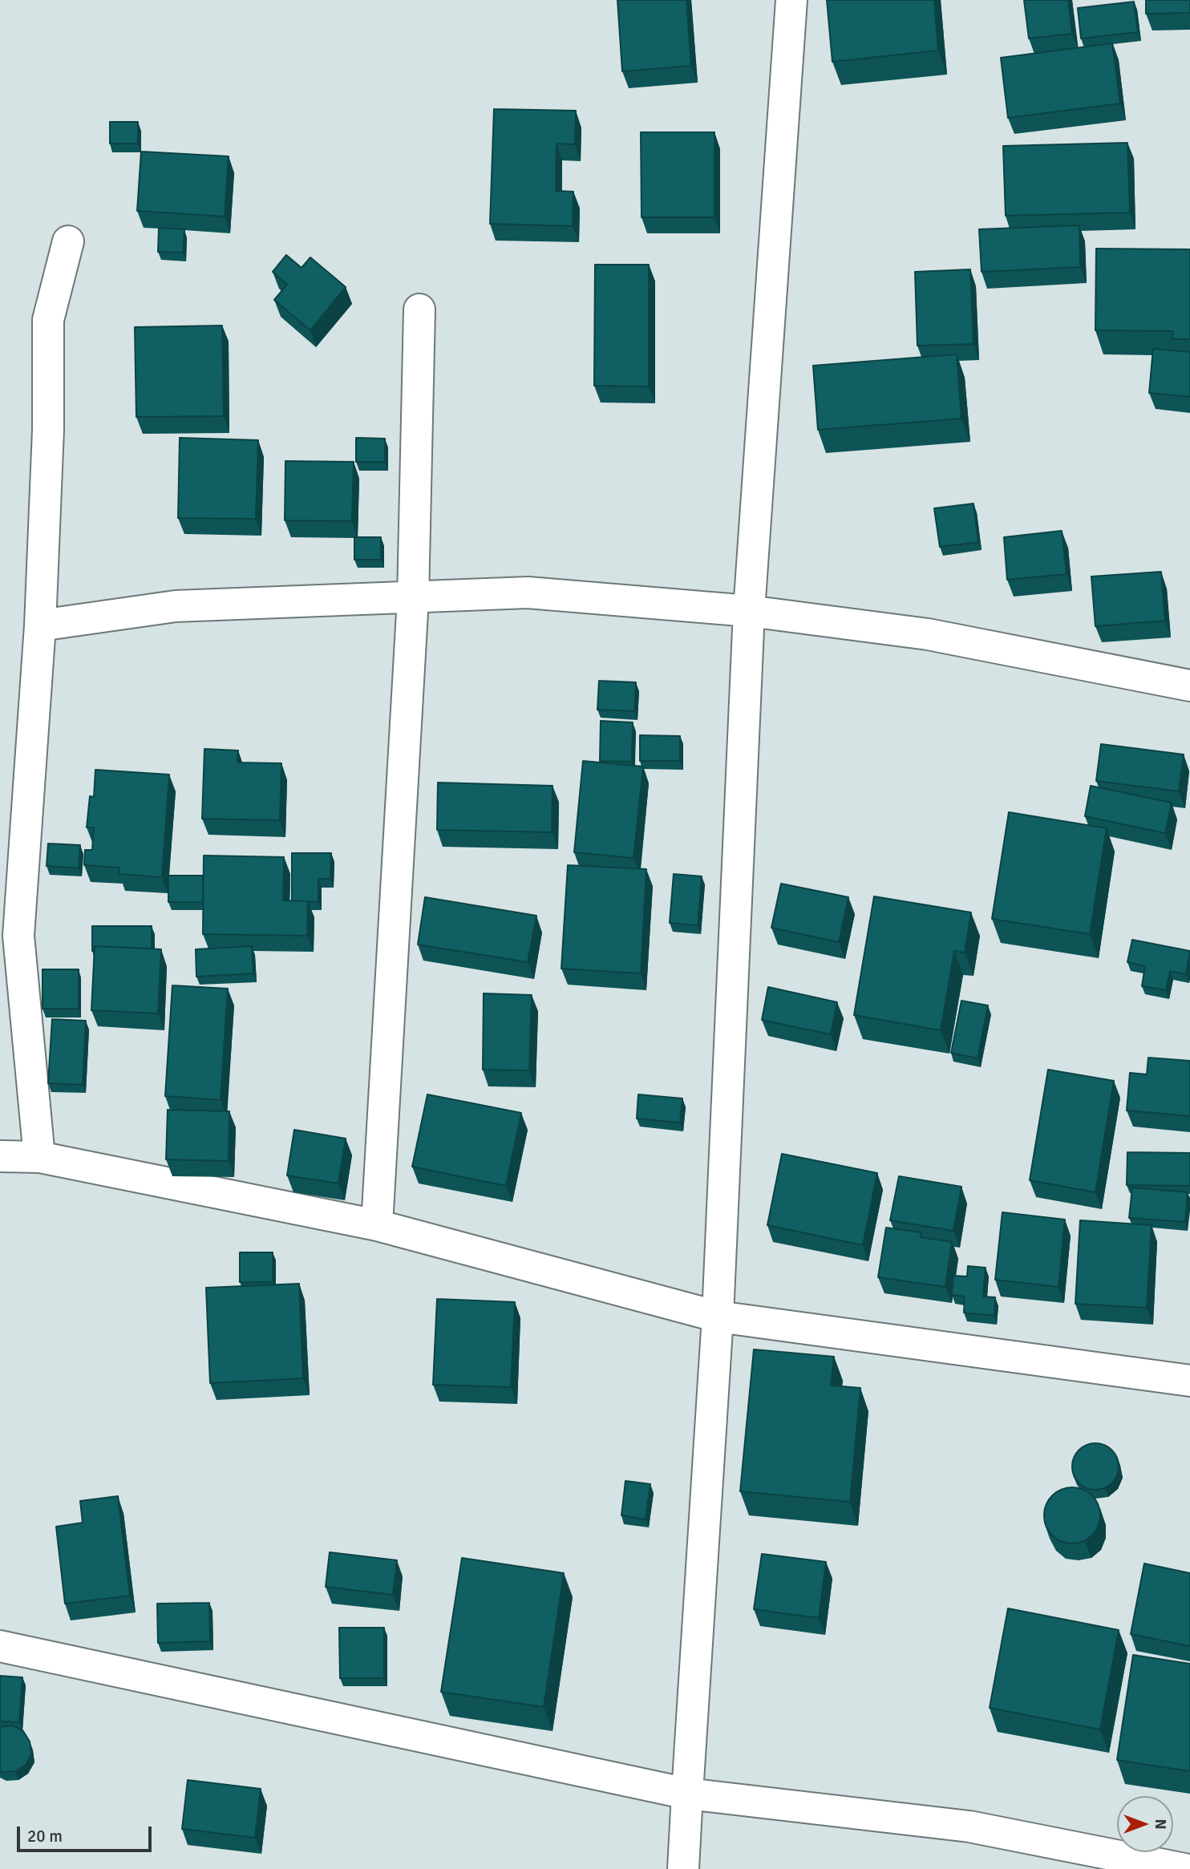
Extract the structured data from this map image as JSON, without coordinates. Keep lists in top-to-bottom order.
{
  "scale_bar": "20 m",
  "north": "right"
}
